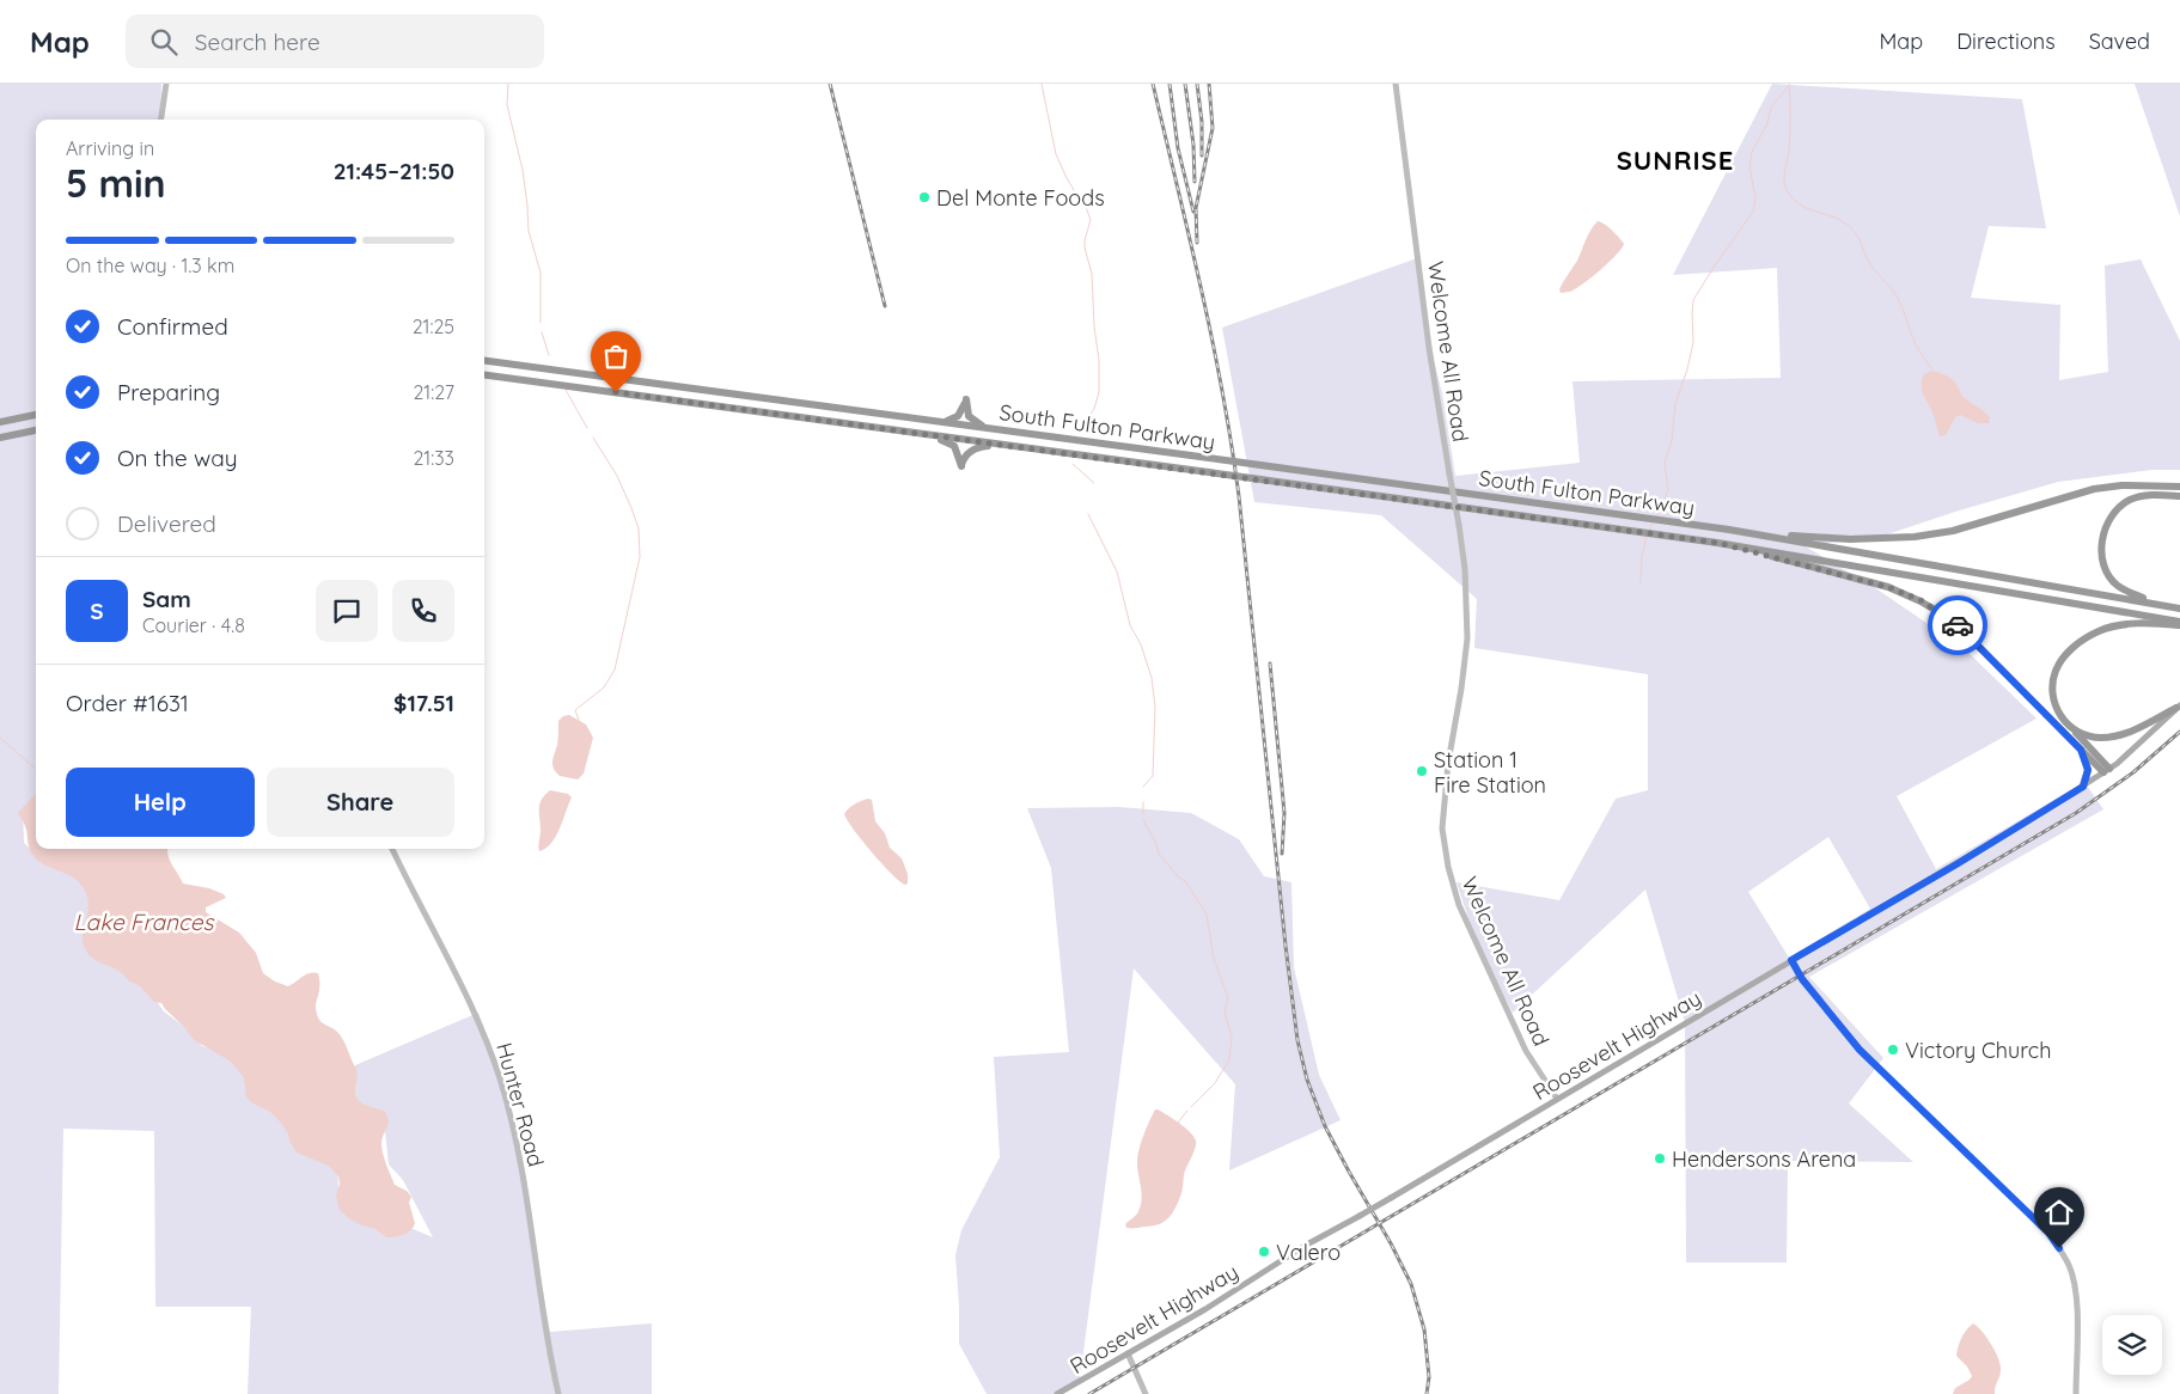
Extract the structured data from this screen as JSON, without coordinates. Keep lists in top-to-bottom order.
{
  "streets": {
    "highway": ["South Fulton Parkway"],
    "main road": ["Roosevelt Highway"],
    "street": ["Welcome All Road", "Hunter Road"]
  },
  "crossings": [
    ["Welcome All Road", "Roosevelt Highway"]
  ],
  "districts": ["SUNRISE"],
  "water": ["Lake Frances"],
  "places": [
    "Del Monte Foods",
    "Station 1 Fire Station",
    "Victory Church",
    "Hendersons Arena",
    "Valero"
  ],
  "page": {
    "header": "Map",
    "search": "Search here",
    "nav": ["Map", "Directions", "Saved"],
    "heading": ["5 min", "Arriving in", "21:45–21:50"],
    "panel": [
      "Sam",
      "Courier · 4.8",
      "Order #1631",
      "$17.51"
    ],
    "bar": "On the way · 1.3 km",
    "list": [
      ["Confirmed", "21:25"],
      ["Preparing", "21:27"],
      ["On the way", "21:33"],
      "Delivered"
    ],
    "round": "S",
    "buttons": ["Help", "Share"]
  }
}
